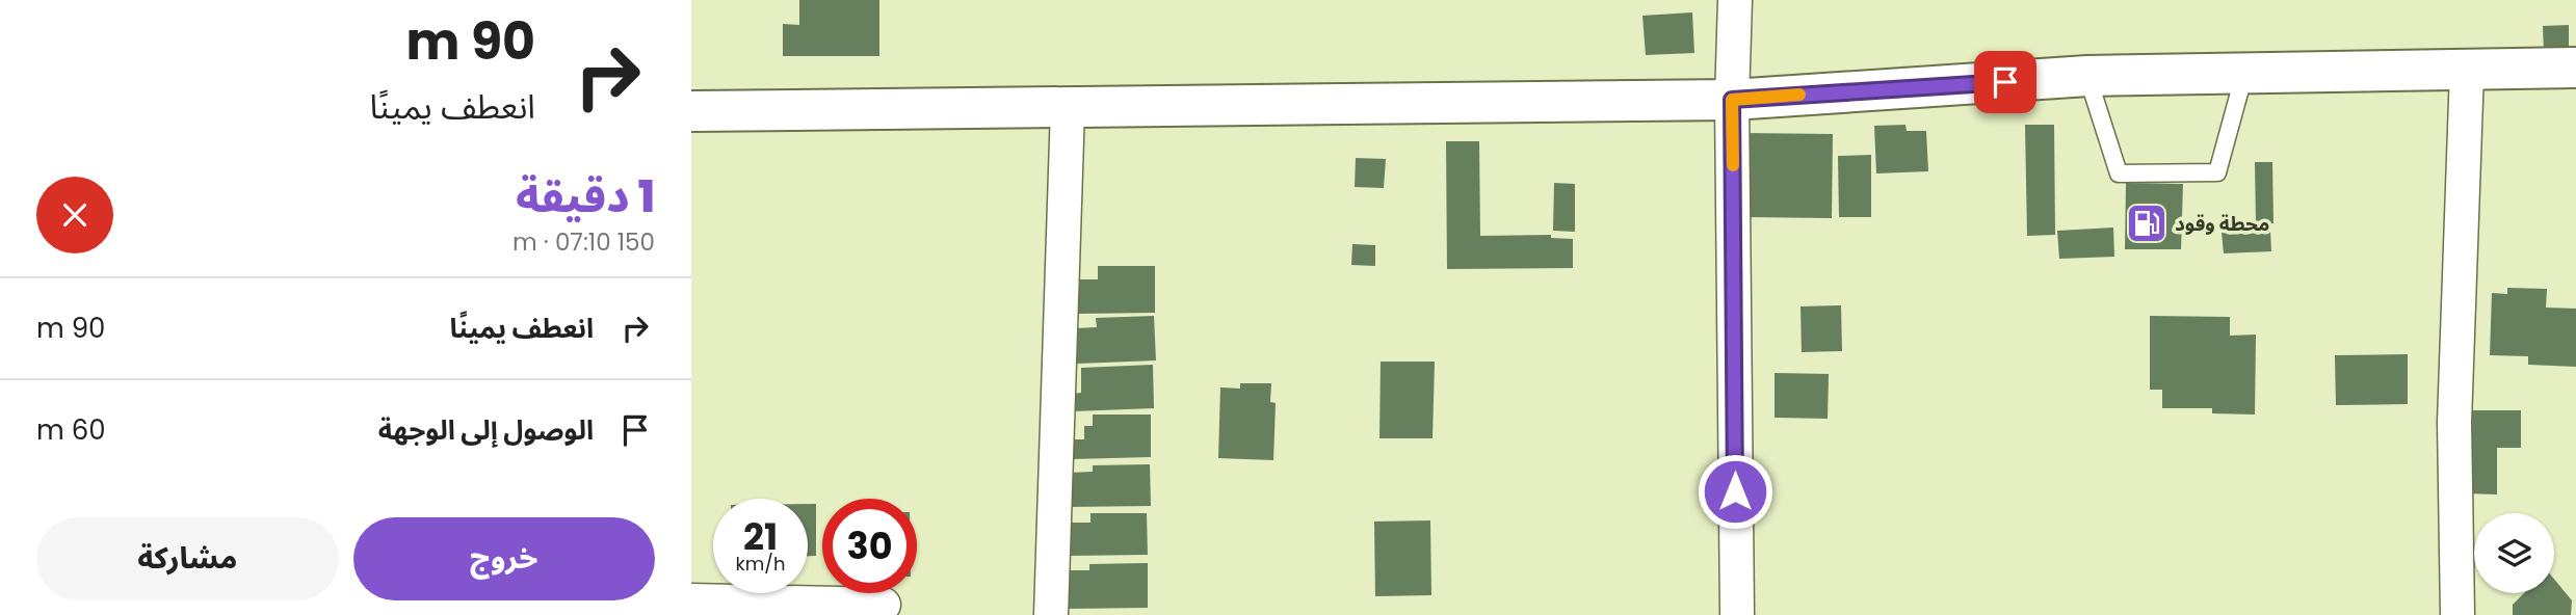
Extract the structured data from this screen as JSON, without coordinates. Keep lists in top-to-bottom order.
{
  "places": {
    "fuel station": ["محطة وقود"]
  },
  "page": {
    "turn": ["90 m", "انعطف يمينًا"],
    "heading": ["1 دقيقة", "150 m · 07:10"],
    "list": [
      {
        "name": "انعطف يمينًا",
        "value": "90 m"
      },
      {
        "name": "الوصول إلى الوجهة",
        "value": "60 m"
      }
    ],
    "speed": "21 km/h",
    "limit": "30",
    "buttons": ["خروج", "مشاركة"]
  }
}
